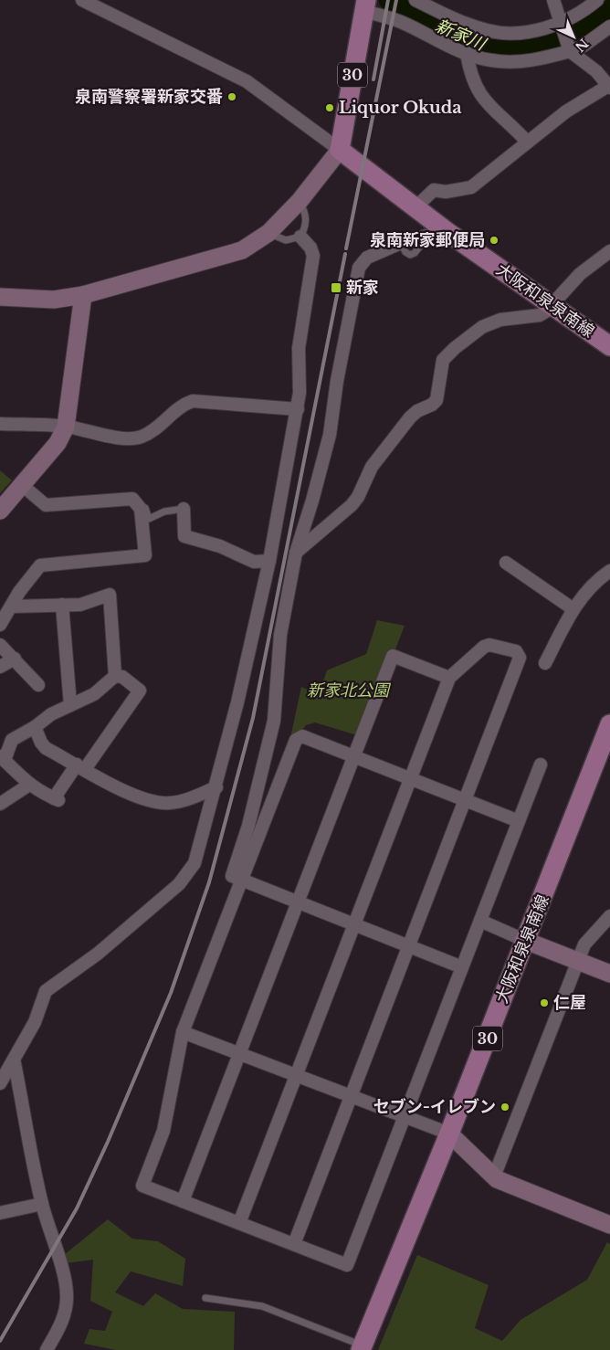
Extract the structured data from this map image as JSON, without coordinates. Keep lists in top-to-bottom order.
{
  "streets": {
    "main road": ["30", "大阪和泉泉南線"]
  },
  "crossings": [
    ["30", "大阪和泉泉南線"]
  ],
  "water": ["新家川"],
  "parks": ["新家北公園"],
  "places": {
    "other": [
      "泉南警察署新家交番",
      "Liquor Okuda",
      "泉南新家郵便局",
      "仁屋",
      "セブン-イレブン"
    ],
    "transit": ["新家"]
  },
  "north": "bottom right"
}
